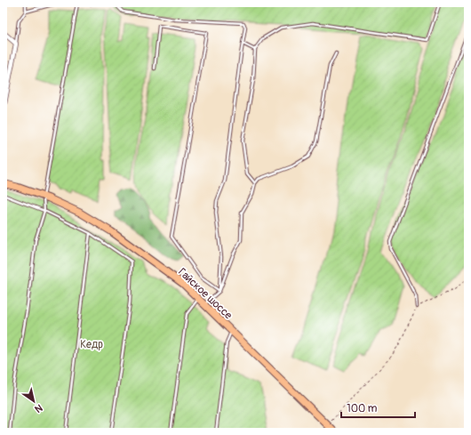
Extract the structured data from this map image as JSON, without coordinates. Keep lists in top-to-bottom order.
{
  "streets": {
    "main road": ["Гайское шоссе"]
  },
  "parks": ["Кедр"],
  "scale_bar": "100 m",
  "north": "bottom right"
}
